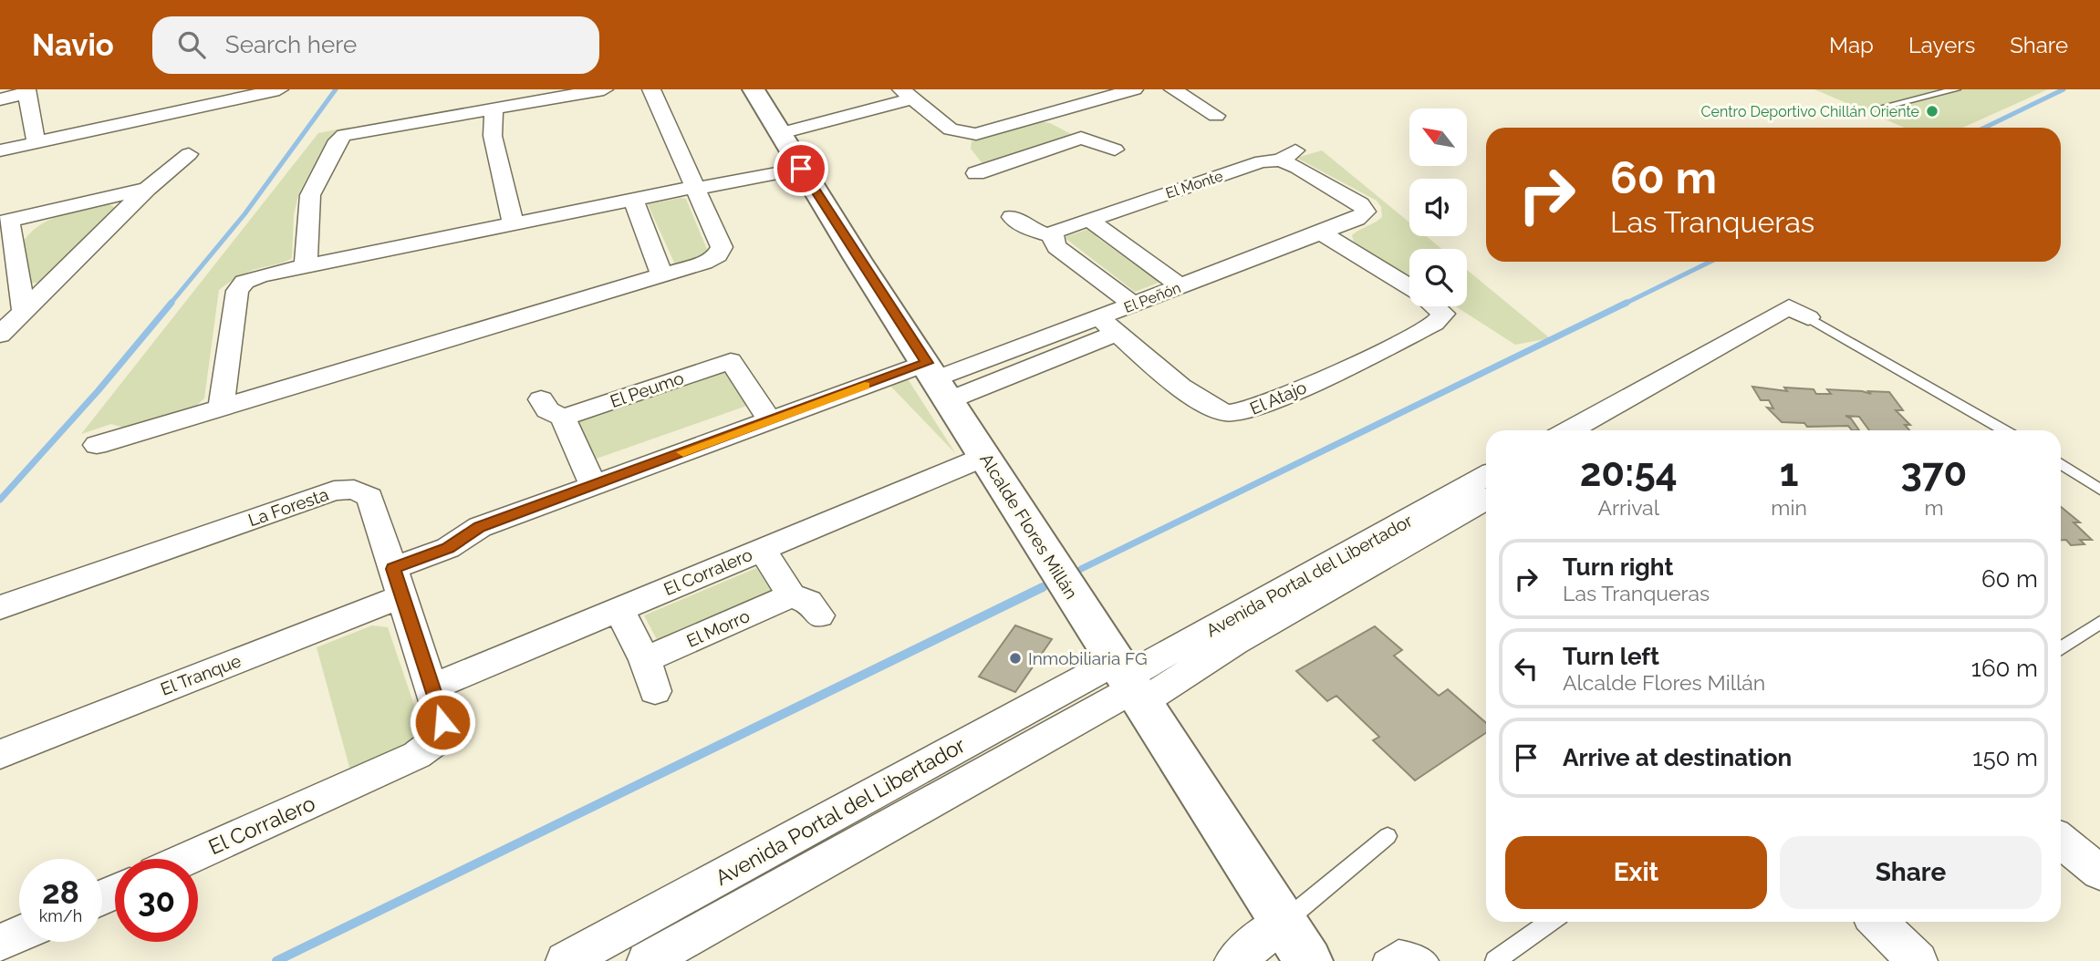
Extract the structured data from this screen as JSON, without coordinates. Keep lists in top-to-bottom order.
{
  "streets": {
    "street": [
      "El Monte",
      "El Peñón",
      "El Peumo",
      "El Atajo",
      "La Foresta",
      "Alcalde Flores Millán",
      "El Corralero",
      "Avenida Portal del Libertador",
      "El Morro",
      "El Tranque"
    ]
  },
  "crossings": [
    ["El Monte", "El Peñón"],
    ["El Peñón", "El Peumo"],
    ["El Peñón", "El Atajo"],
    ["El Peñón", "Alcalde Flores Millán"],
    ["El Peñón", "El Tranque"],
    ["La Foresta", "El Corralero"],
    ["La Foresta", "El Tranque"],
    ["Alcalde Flores Millán", "El Corralero"],
    ["Alcalde Flores Millán", "Avenida Portal del Libertador"]
  ],
  "places": ["Centro Deportivo Chillán Oriente", "Inmobiliaria FG"],
  "north": "top left",
  "page": {
    "header": "Navio",
    "search": "Search here",
    "nav": ["Map", "Layers", "Share"],
    "turn": ["60 m", "Las Tranqueras"],
    "eta": [
      "20:54",
      "Arrival",
      "1",
      "min",
      "370",
      "m"
    ],
    "list": [
      {
        "name": "Turn right",
        "note": "Las Tranqueras",
        "value": "60 m"
      },
      {
        "name": "Turn left",
        "note": "Alcalde Flores Millán",
        "value": "160 m"
      },
      {
        "name": "Arrive at destination",
        "value": "150 m"
      }
    ],
    "buttons": ["Exit", "Share"],
    "speed": "28 km/h",
    "limit": "30"
  }
}
